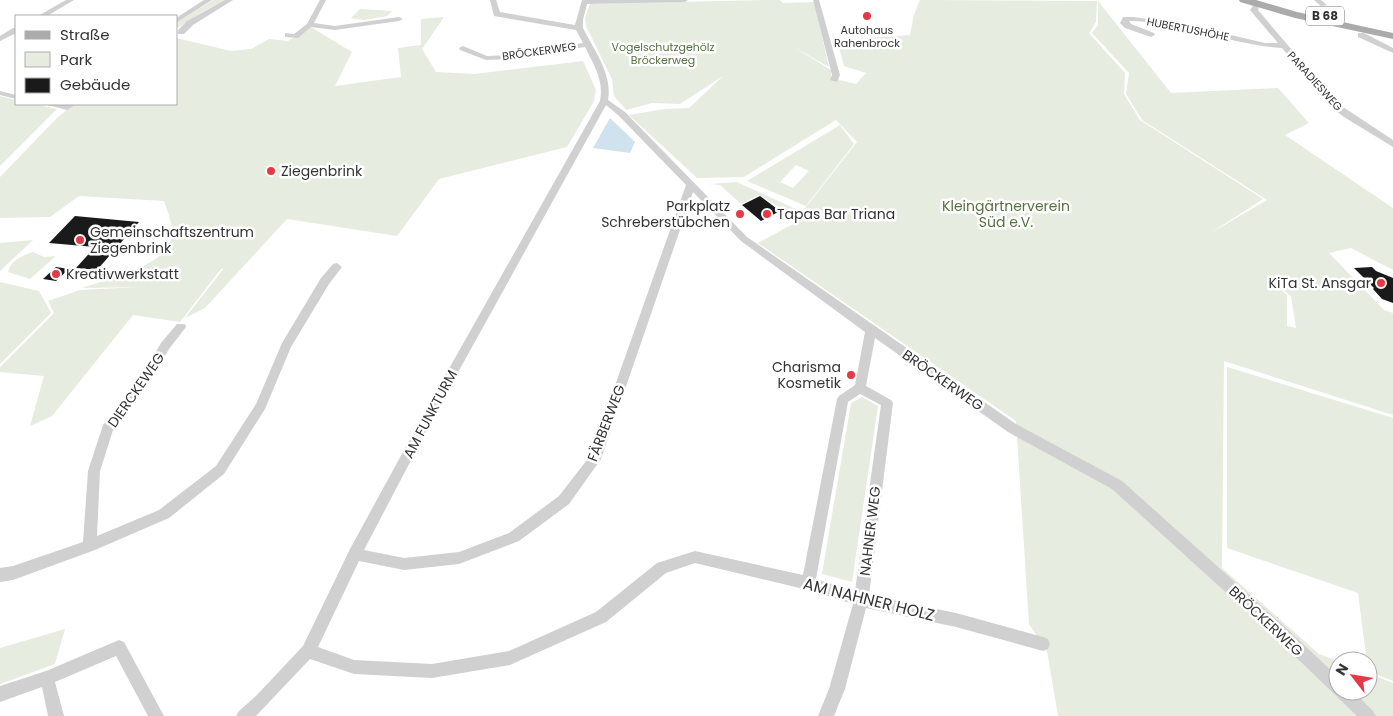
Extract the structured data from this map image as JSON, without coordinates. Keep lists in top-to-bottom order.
{
  "streets": {
    "main road": ["B 68"],
    "street": [
      "HUBERTUSHÖHE",
      "BRÖCKERWEG",
      "PARADIESWEG",
      "DIERCKEWEG",
      "AM FUNKTURM",
      "FÄRBERWEG",
      "NAHNER WEG",
      "AM NAHNER HOLZ"
    ]
  },
  "crossings": [
    ["B 68", "PARADIESWEG"],
    ["HUBERTUSHÖHE", "PARADIESWEG"],
    ["BRÖCKERWEG", "AM FUNKTURM"],
    ["BRÖCKERWEG", "FÄRBERWEG"],
    ["AM FUNKTURM", "FÄRBERWEG"],
    ["AM FUNKTURM", "AM NAHNER HOLZ"],
    ["NAHNER WEG", "AM NAHNER HOLZ"]
  ],
  "parks": ["Vogelschutzgehölz Bröckerweg", "Kleingärtnerverein Süd e.V."],
  "places": [
    "Autohaus Rahenbrock",
    "Ziegenbrink",
    "Parkplatz Schreberstübchen",
    "Tapas Bar Triana",
    "Gemeinschaftszentrum Ziegenbrink",
    "Kreativwerkstatt",
    "KiTa St. Ansgar",
    "Charisma Kosmetik"
  ],
  "legend": ["Straße", "Park", "Gebäude"],
  "north": "top left"
}
